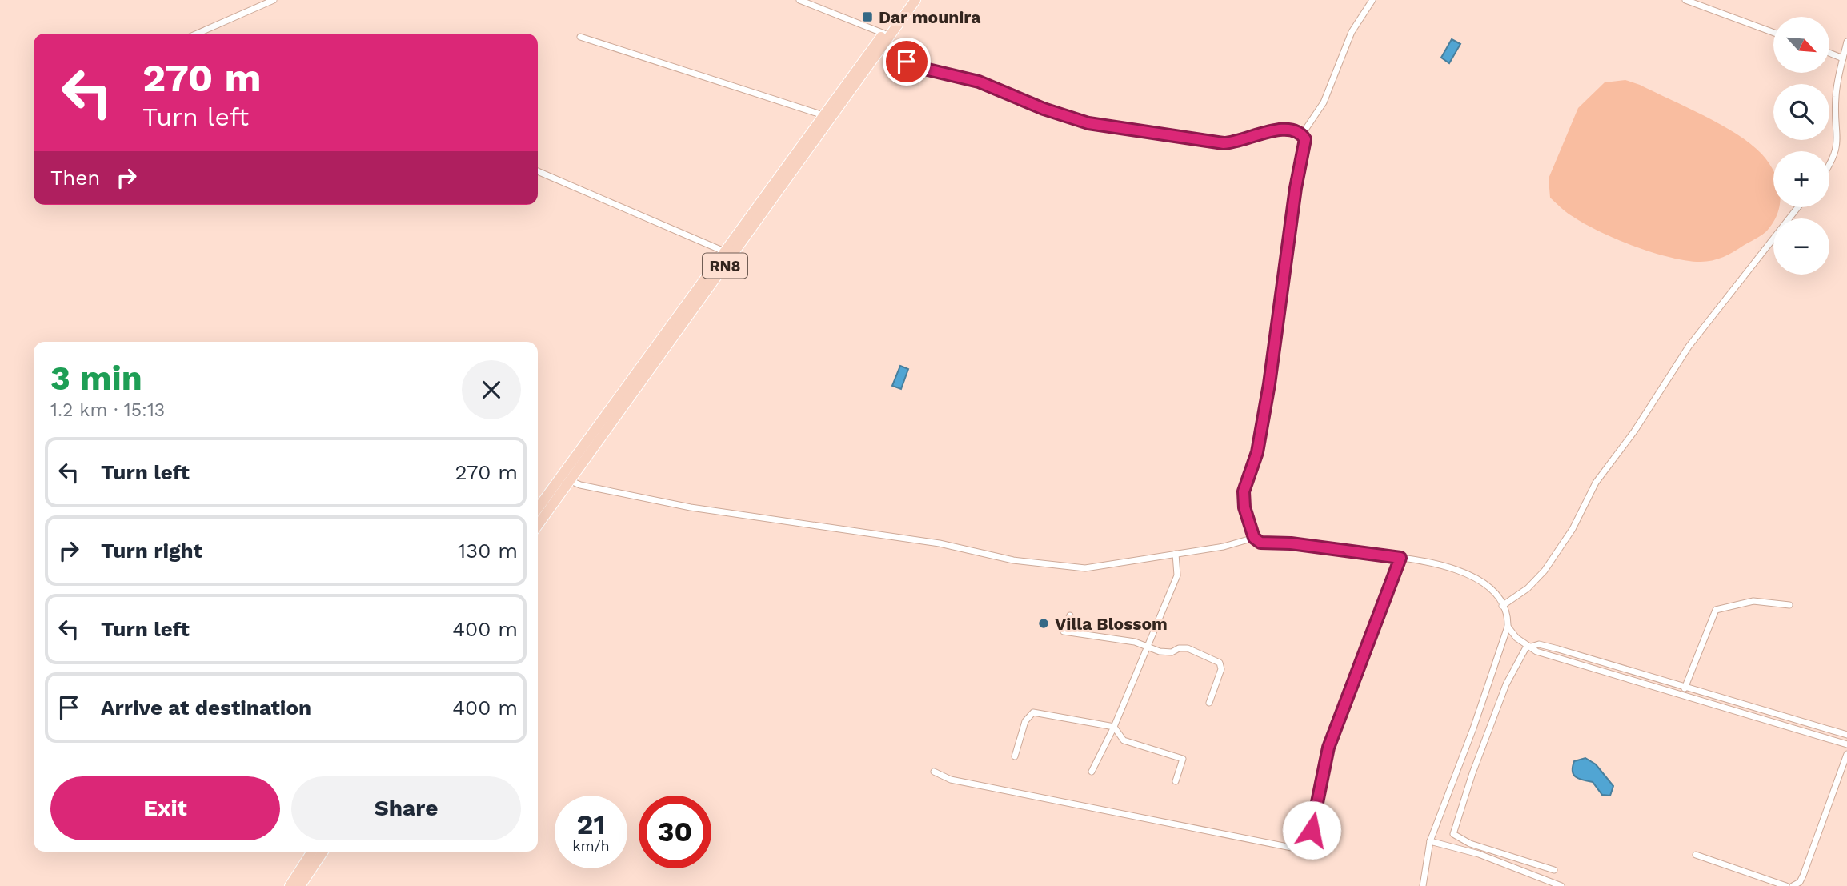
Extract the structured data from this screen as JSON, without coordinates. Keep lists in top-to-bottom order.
{
  "streets": {
    "highway": ["RN8"]
  },
  "places": {
    "transit": ["Dar mounira"],
    "other": ["Villa Blossom"]
  },
  "north": "bottom right",
  "page": {
    "map_buttons": ["+", "−"],
    "turn": ["270 m", "Turn left"],
    "then": "Then",
    "heading": ["3 min", "1.2 km · 15:13"],
    "list": [
      {
        "name": "Turn left",
        "value": "270 m"
      },
      {
        "name": "Turn right",
        "value": "130 m"
      },
      {
        "name": "Turn left",
        "value": "400 m"
      },
      {
        "name": "Arrive at destination",
        "value": "400 m"
      }
    ],
    "buttons": ["Exit", "Share"],
    "speed": "21 km/h",
    "limit": "30"
  }
}
